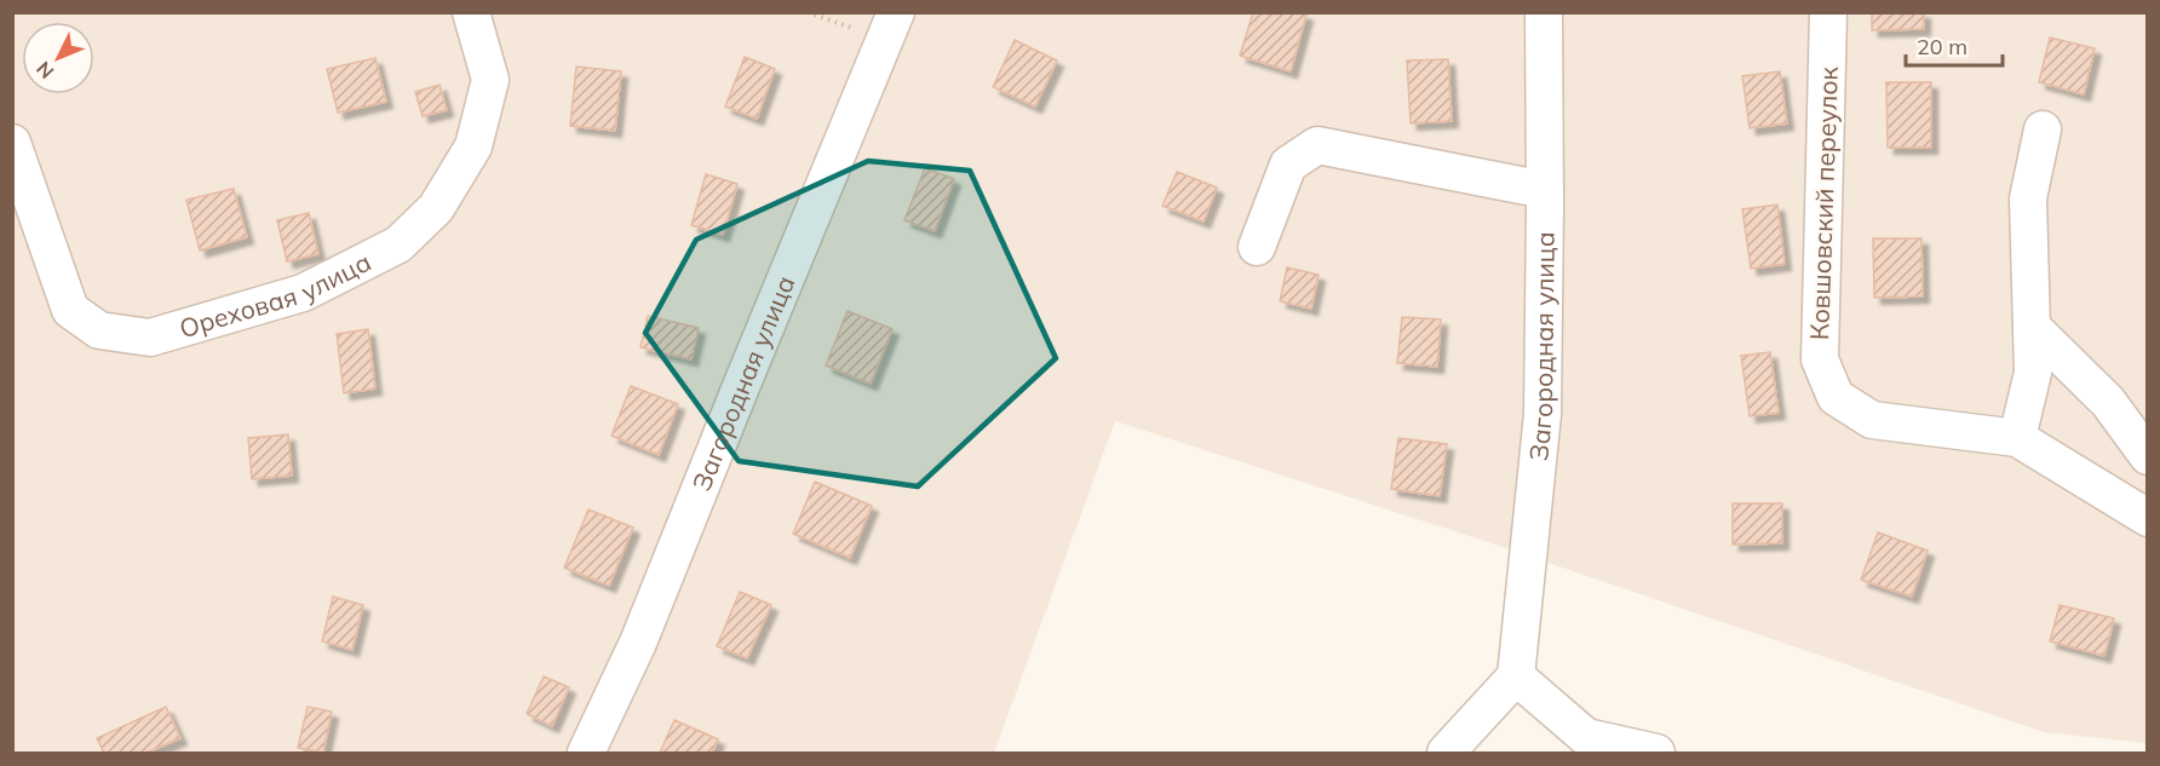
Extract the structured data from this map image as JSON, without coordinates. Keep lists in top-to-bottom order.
{
  "streets": {
    "street": ["Ковшовский переулок", "Ореховая улица", "Загородная улица"]
  },
  "scale_bar": "20 m",
  "north": "bottom left"
}
